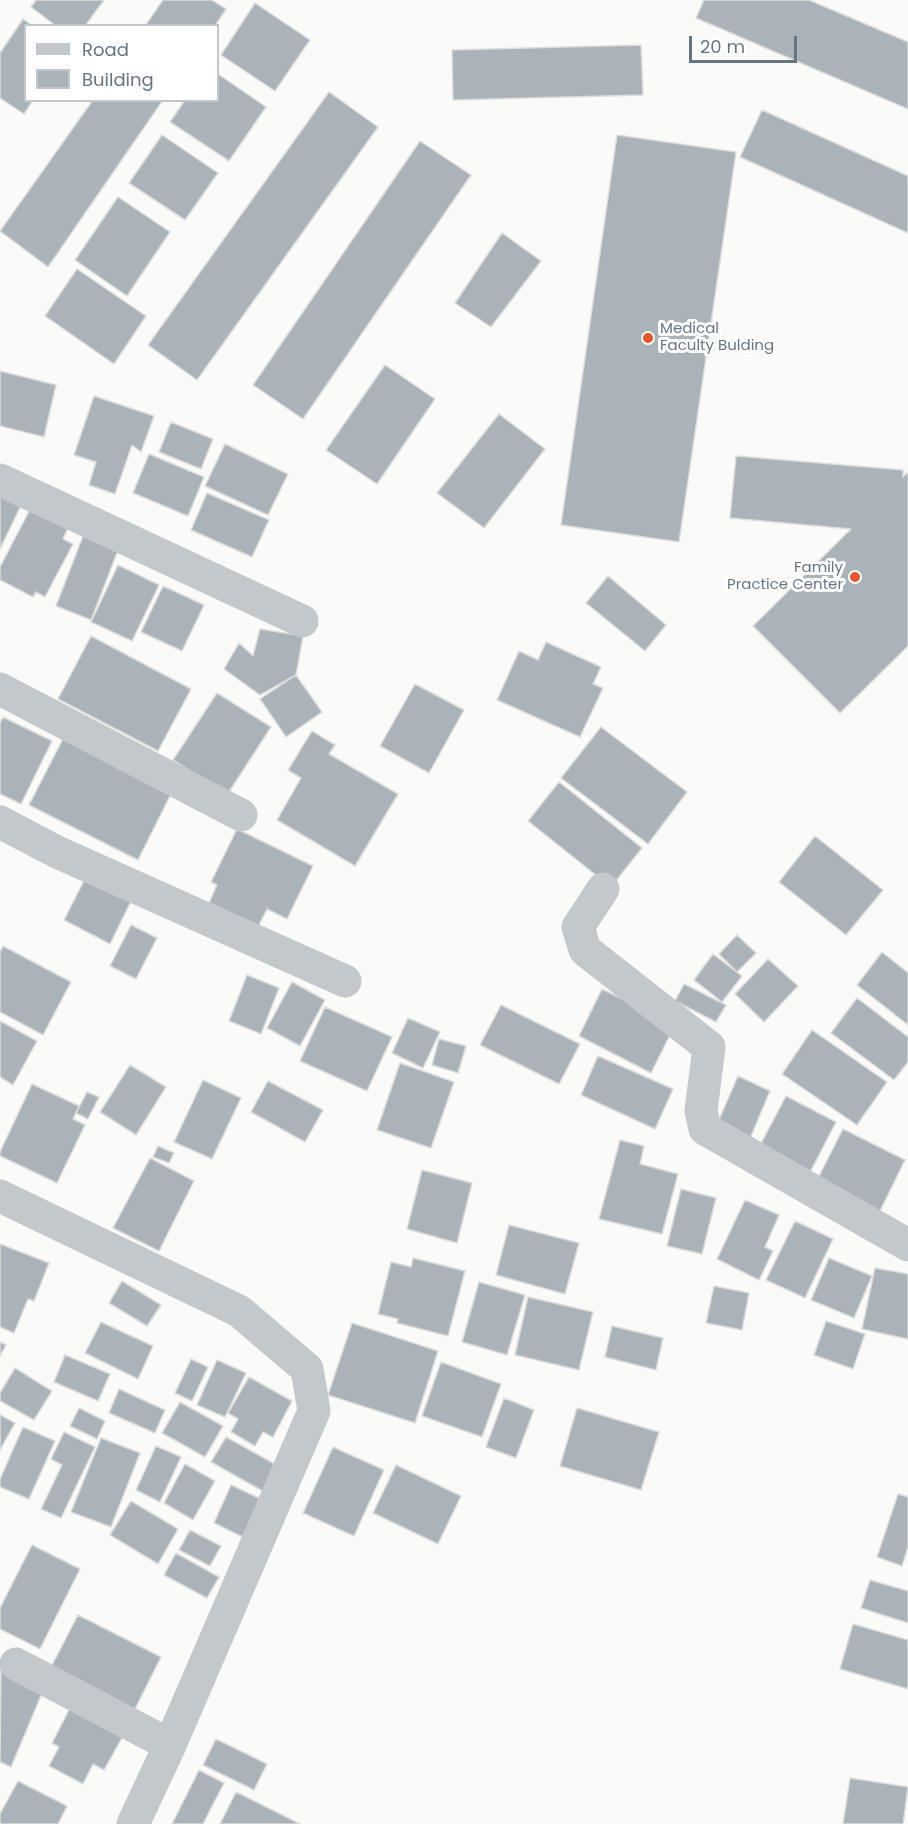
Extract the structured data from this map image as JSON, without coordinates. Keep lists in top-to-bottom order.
{
  "places": ["Medical Faculty Bulding", "Family Practice Center"],
  "legend": ["Road", "Building"],
  "scale_bar": "20 m"
}
